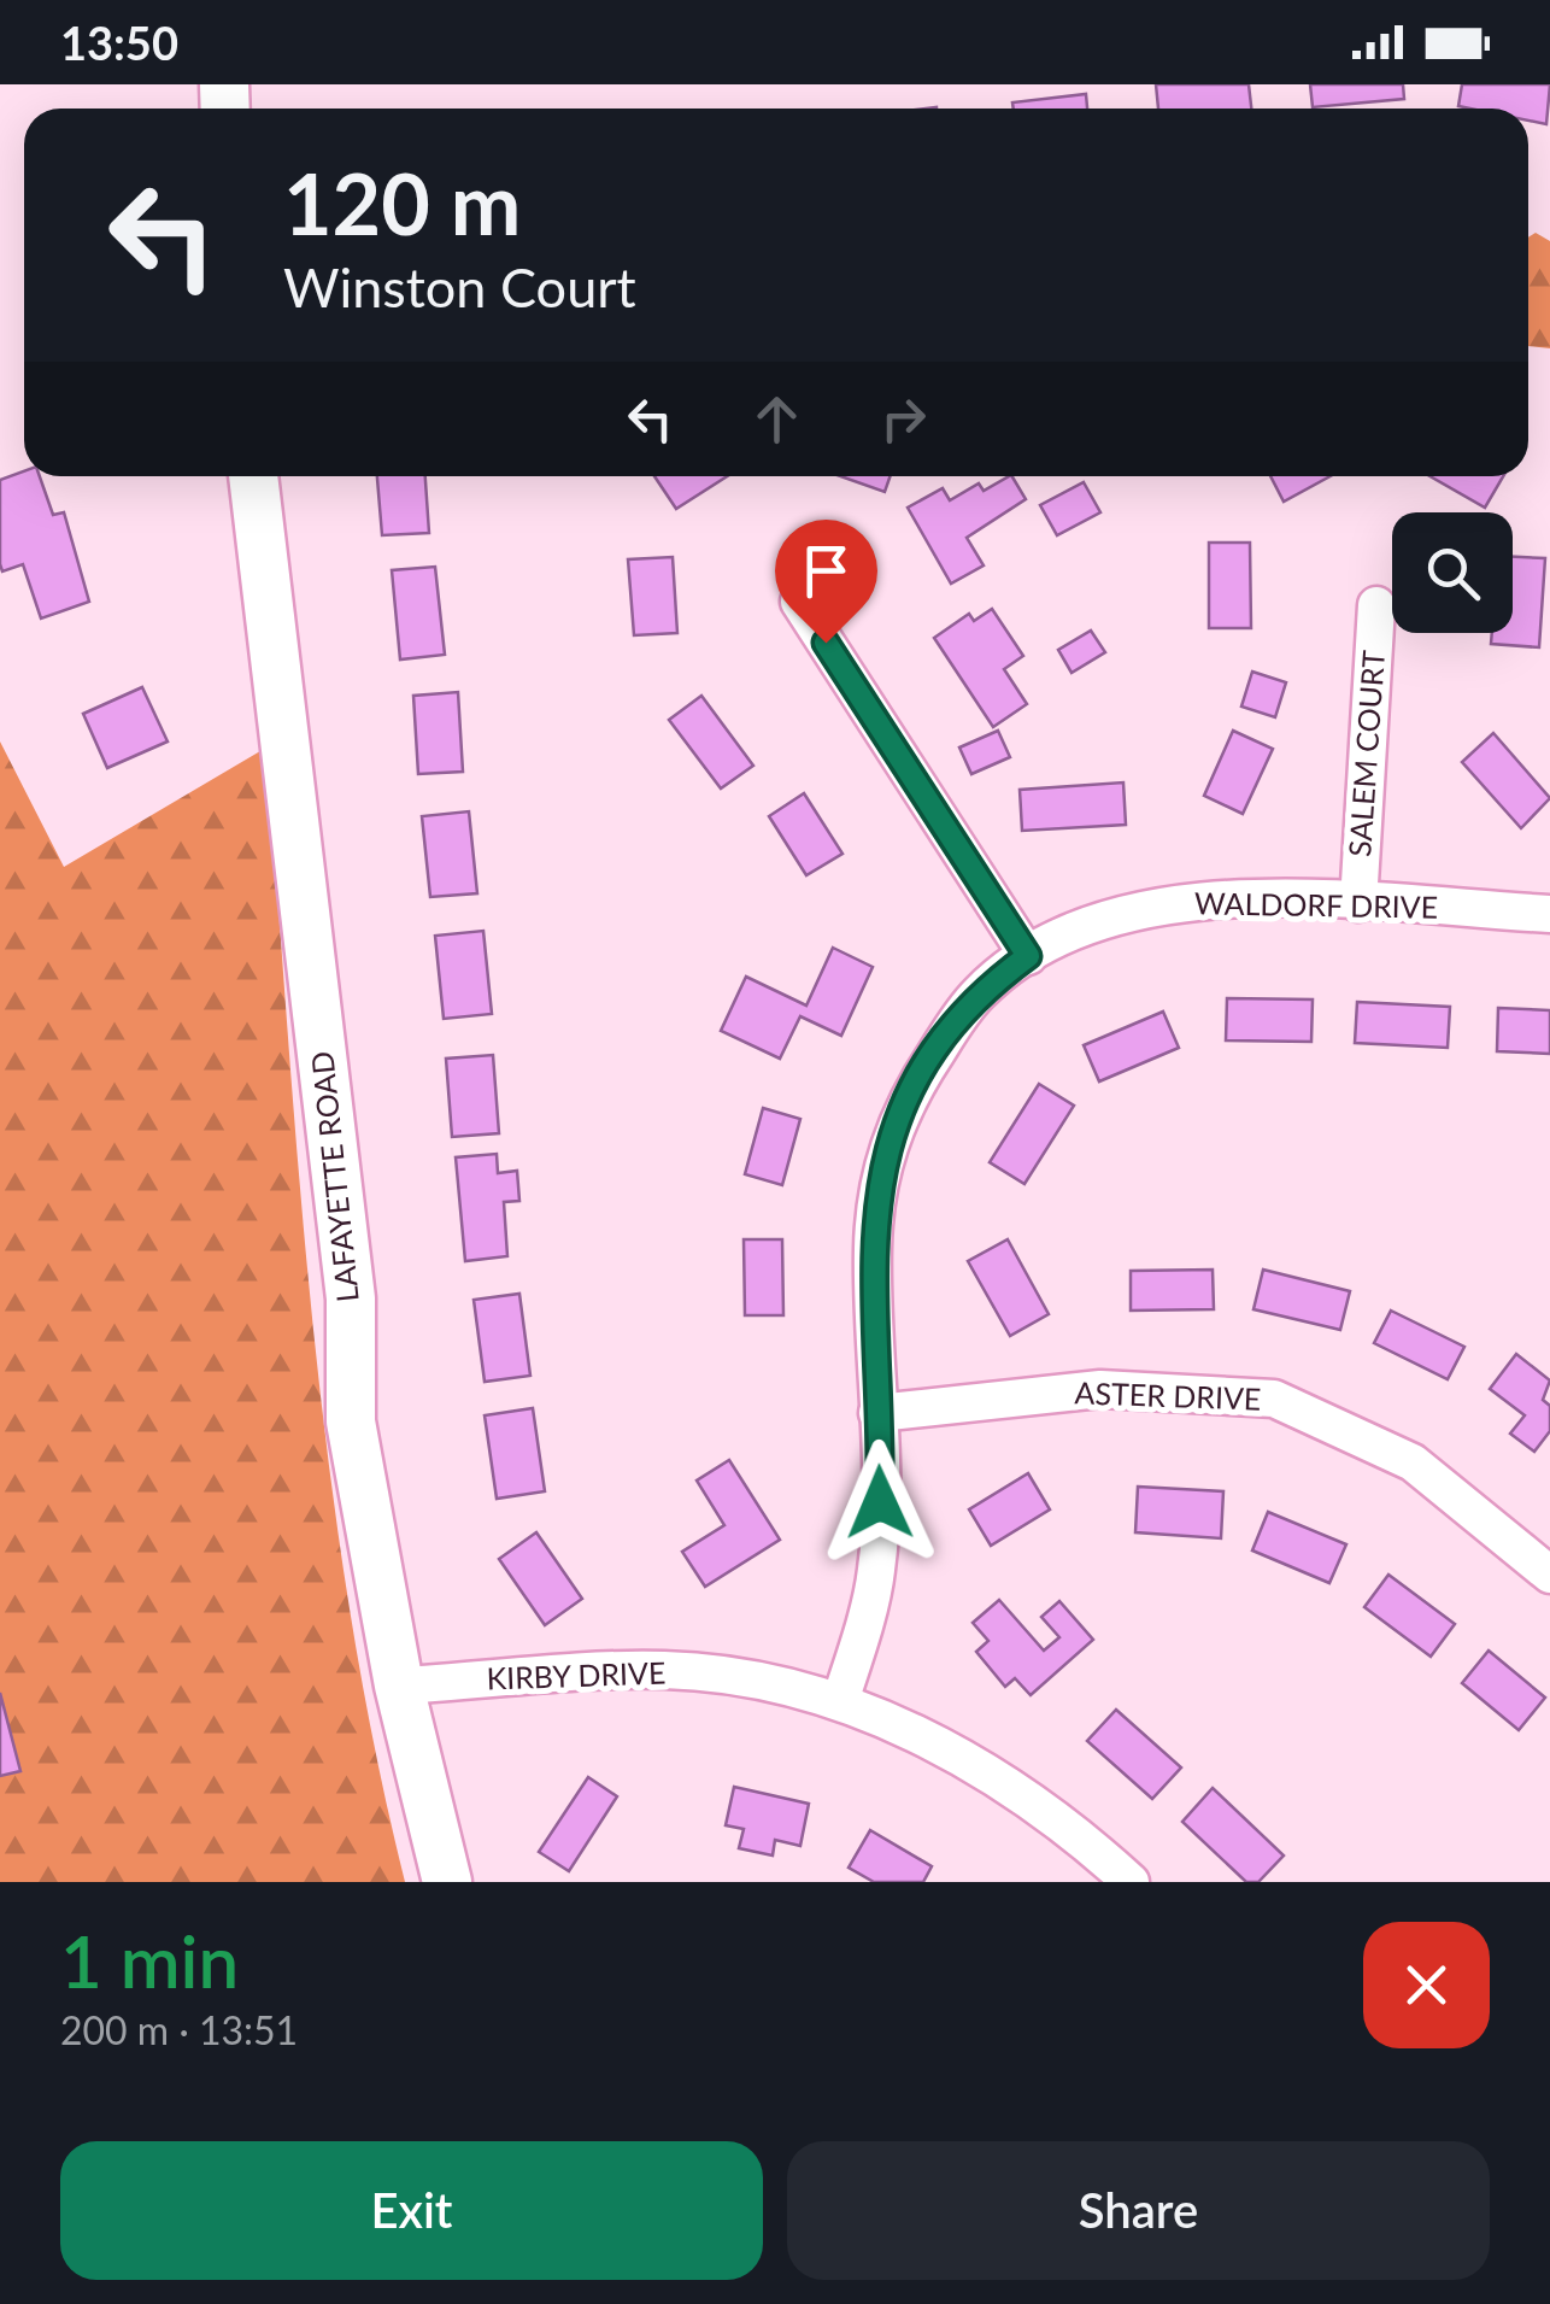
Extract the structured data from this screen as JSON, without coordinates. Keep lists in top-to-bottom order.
{
  "streets": {
    "main road": ["LAFAYETTE ROAD"],
    "street": [
      "SALEM COURT",
      "WALDORF DRIVE",
      "ASTER DRIVE",
      "KIRBY DRIVE"
    ]
  },
  "crossings": [
    ["SALEM COURT", "WALDORF DRIVE"],
    ["WALDORF DRIVE", "ASTER DRIVE"],
    ["WALDORF DRIVE", "KIRBY DRIVE"],
    ["LAFAYETTE ROAD", "KIRBY DRIVE"]
  ],
  "page": {
    "status": "13:50",
    "turn": ["120 m", "Winston Court"],
    "heading": ["1 min", "200 m · 13:51"],
    "buttons": ["Exit", "Share"]
  }
}
